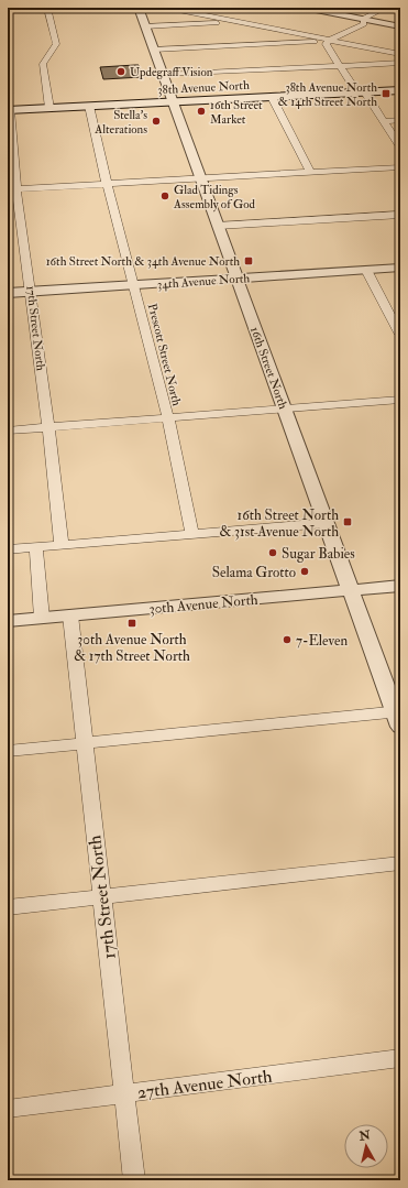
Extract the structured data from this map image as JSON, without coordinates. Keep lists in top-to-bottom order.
{
  "streets": {
    "main road": ["38th Avenue North"],
    "street": [
      "34th Avenue North",
      "17th Street North",
      "Prescott Street North",
      "16th Street North",
      "30th Avenue North",
      "27th Avenue North"
    ]
  },
  "crossings": [
    ["38th Avenue North", "17th Street North"],
    ["38th Avenue North", "Prescott Street North"],
    ["38th Avenue North", "16th Street North"],
    ["34th Avenue North", "17th Street North"],
    ["34th Avenue North", "Prescott Street North"],
    ["34th Avenue North", "16th Street North"],
    ["17th Street North", "30th Avenue North"],
    ["17th Street North", "27th Avenue North"],
    ["16th Street North", "30th Avenue North"]
  ],
  "places": {
    "other": [
      "Updegraff Vision",
      "16th Street Market",
      "Stella's Alterations",
      "Glad Tidings Assembly of God",
      "Sugar Babies",
      "Selama Grotto",
      "7-Eleven"
    ],
    "transit": [
      "38th Avenue North & 14th Street North",
      "16th Street North & 34th Avenue North",
      "16th Street North & 31st Avenue North",
      "30th Avenue North & 17th Street North"
    ]
  },
  "north": "top"
}
